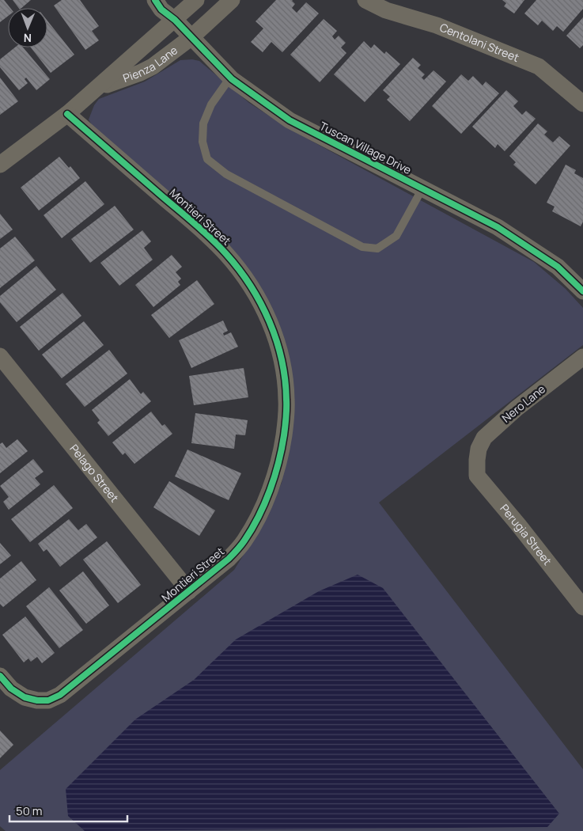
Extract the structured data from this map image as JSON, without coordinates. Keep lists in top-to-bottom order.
{
  "streets": {
    "street": [
      "Centolani Street",
      "Pienza Lane",
      "Tuscan Village Drive",
      "Montieri Street",
      "Nero Lane",
      "Pelago Street",
      "Perugia Street"
    ]
  },
  "crossings": [
    ["Pienza Lane", "Tuscan Village Drive"],
    ["Pienza Lane", "Montieri Street"],
    ["Montieri Street", "Pelago Street"],
    ["Nero Lane", "Perugia Street"]
  ],
  "scale_bar": "50 m",
  "north": "bottom"
}
